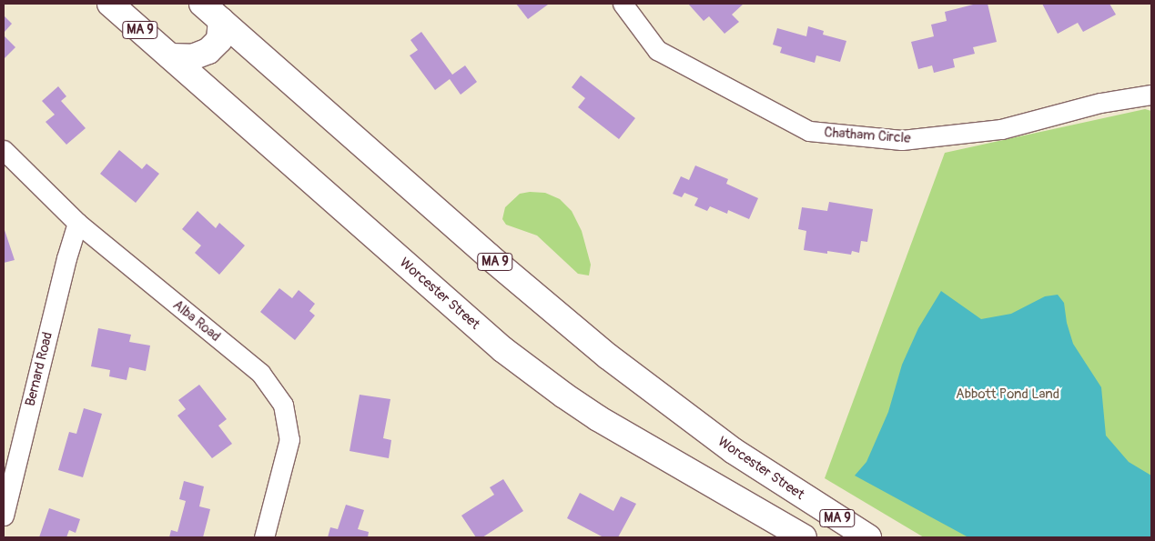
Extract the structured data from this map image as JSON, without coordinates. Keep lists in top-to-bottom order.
{
  "streets": {
    "highway": ["MA 9", "Worcester Street"],
    "street": ["Chatham Circle", "Alba Road", "Bernard Road"]
  },
  "crossings": [
    ["Alba Road", "Bernard Road"]
  ],
  "parks": ["Abbott Pond Land"]
}
